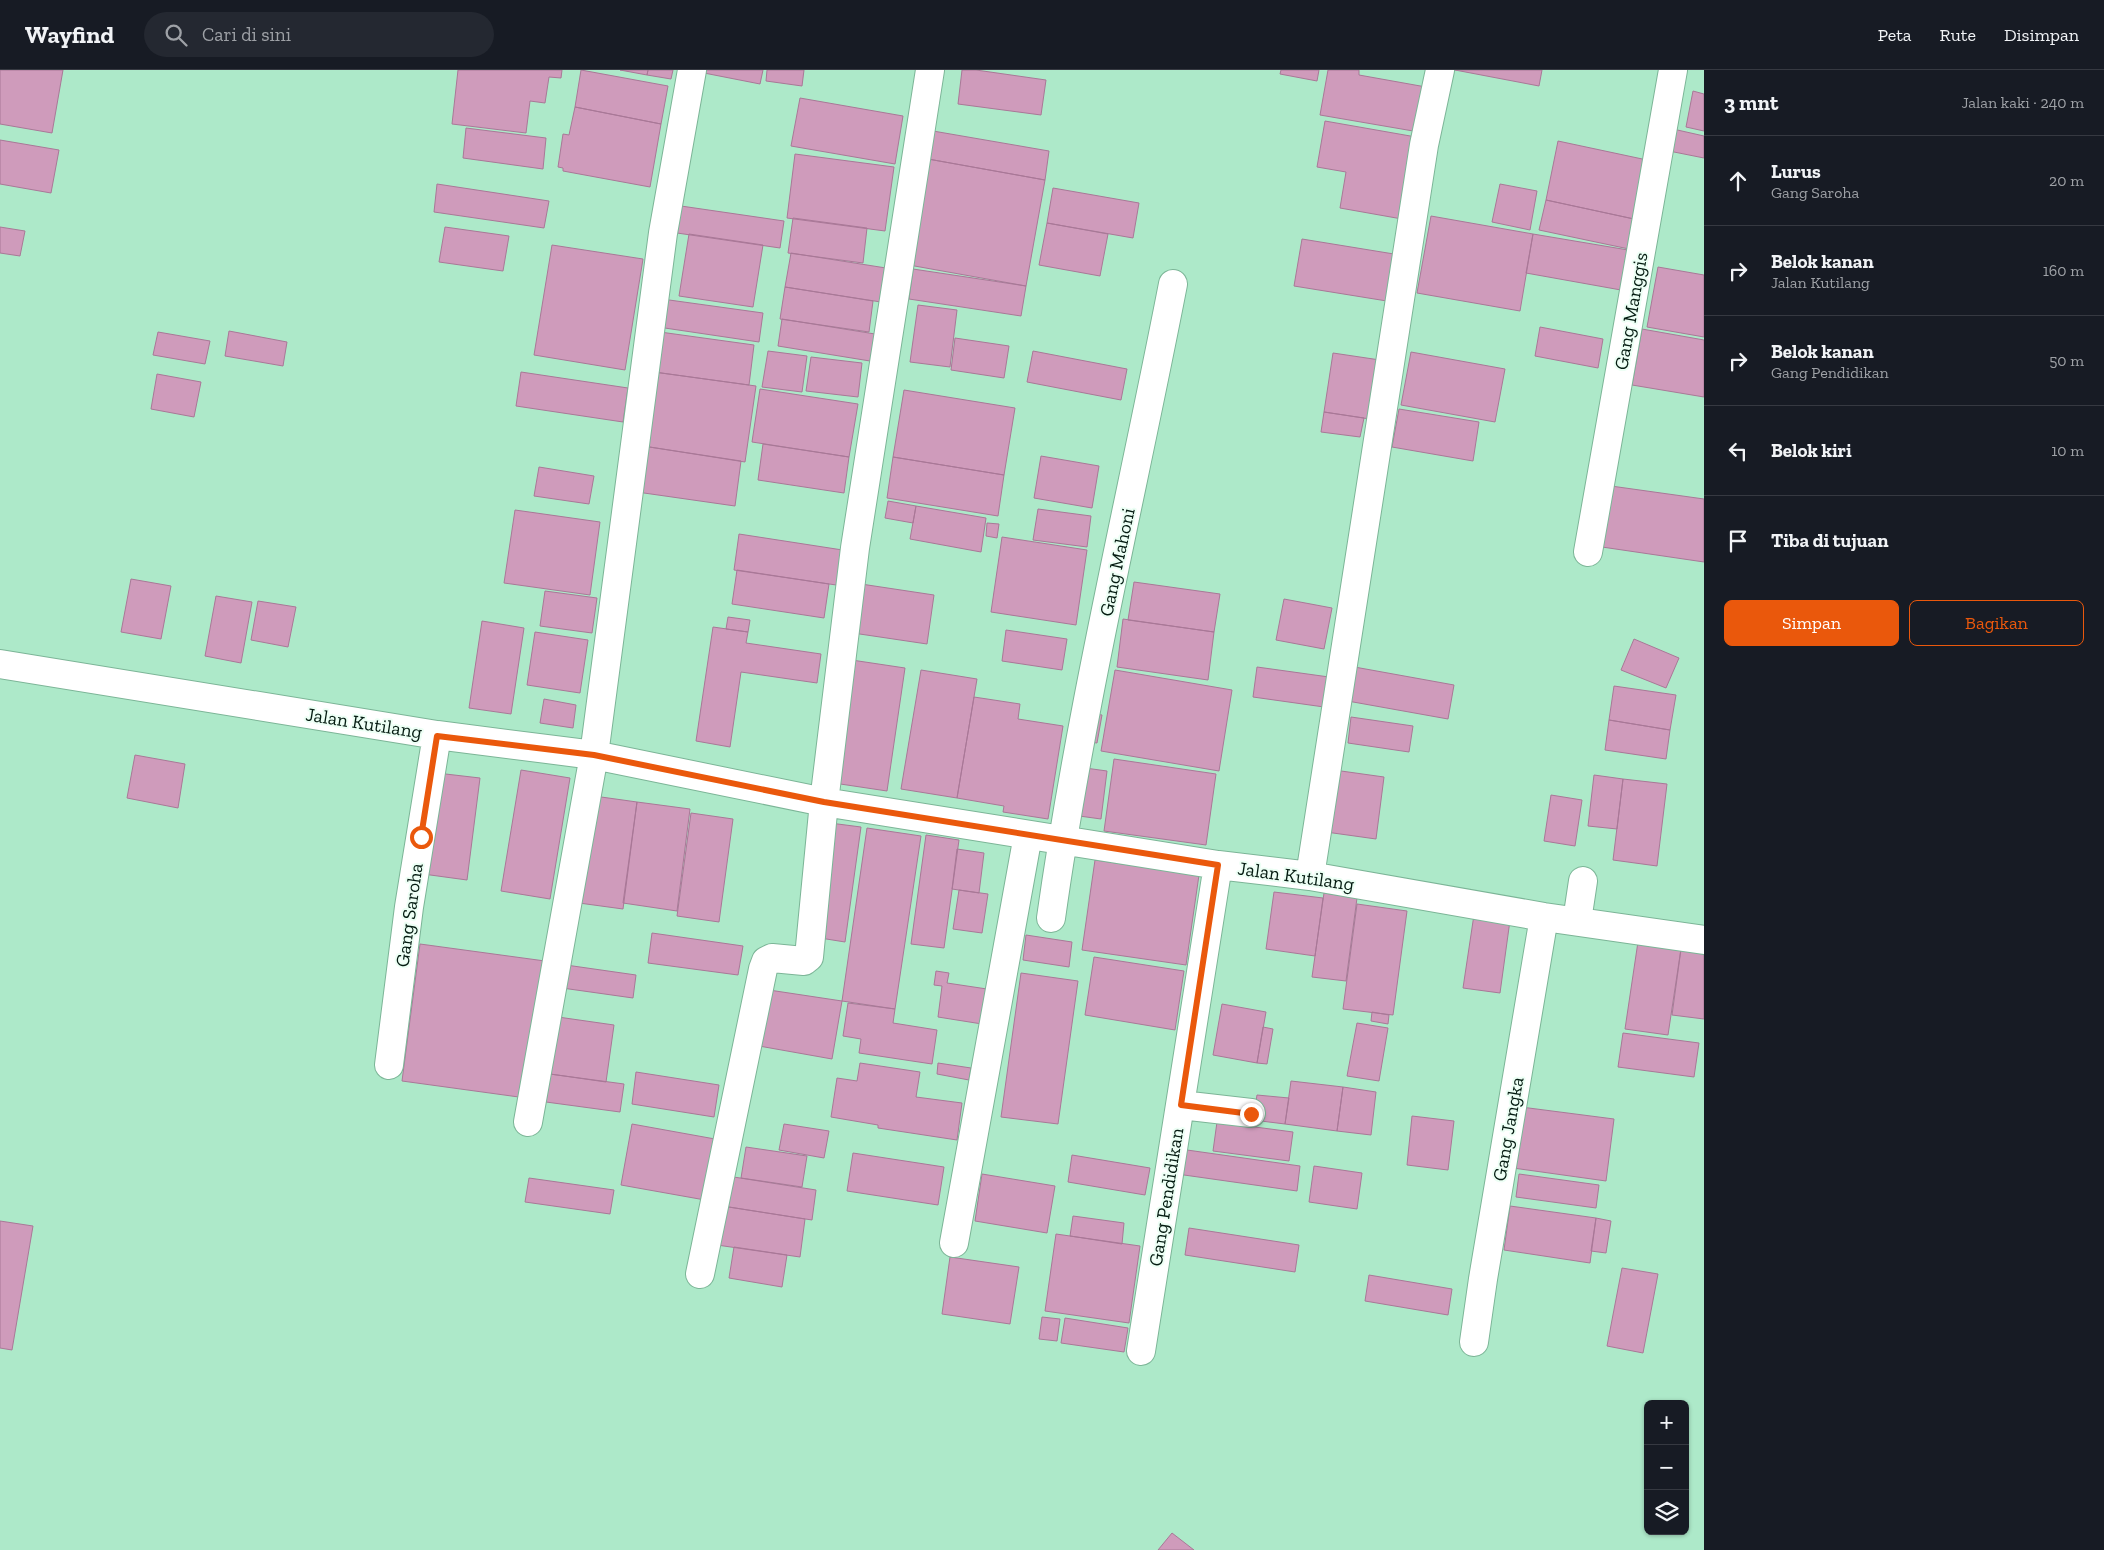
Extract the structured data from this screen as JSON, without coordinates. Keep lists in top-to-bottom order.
{
  "streets": {
    "street": [
      "Gang Manggis",
      "Gang Mahoni",
      "Jalan Kutilang",
      "Gang Saroha",
      "Gang Jangka",
      "Gang Pendidikan"
    ]
  },
  "crossings": [
    ["Gang Mahoni", "Jalan Kutilang"],
    ["Jalan Kutilang", "Gang Saroha"],
    ["Jalan Kutilang", "Gang Jangka"],
    ["Jalan Kutilang", "Gang Pendidikan"]
  ],
  "page": {
    "header": "Wayfind",
    "search": "Cari di sini",
    "nav": ["Peta", "Rute", "Disimpan"],
    "heading": ["3 mnt", "Jalan kaki · 240 m"],
    "list": [
      ["Lurus", "Gang Saroha", "20 m"],
      ["Belok kanan", "Jalan Kutilang", "160 m"],
      ["Belok kanan", "Gang Pendidikan", "50 m"],
      ["Belok kiri", "10 m"],
      "Tiba di tujuan"
    ],
    "buttons": ["Simpan", "Bagikan"],
    "map_buttons": ["+", "−"]
  }
}
